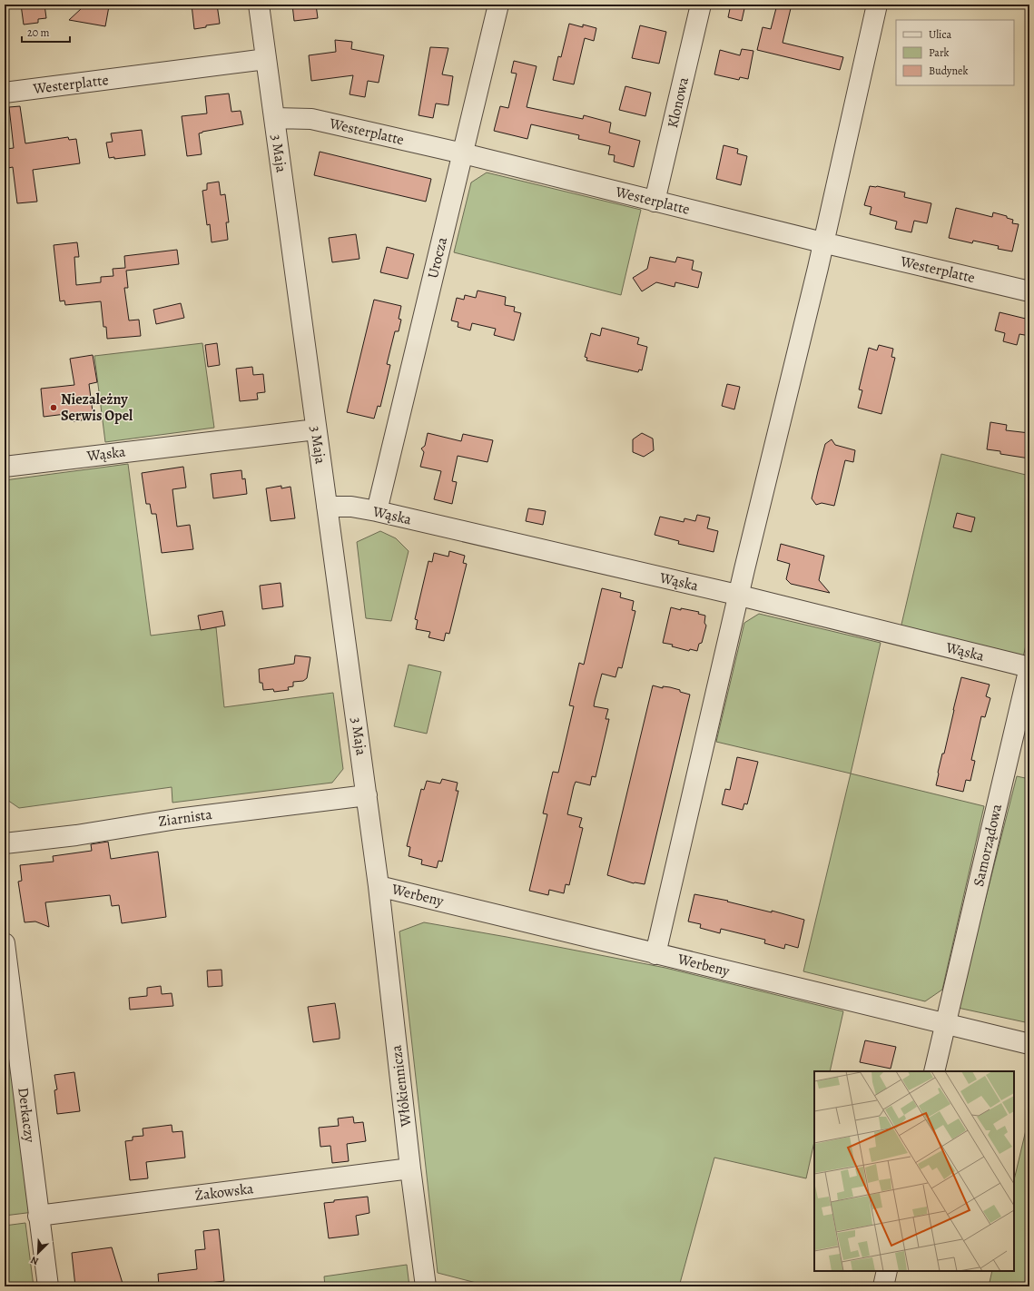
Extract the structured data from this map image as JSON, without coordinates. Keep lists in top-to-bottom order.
{
  "streets": {
    "street": [
      "Westerplatte",
      "Klonowa",
      "3 Maja",
      "Urocza",
      "Wąska",
      "Ziarnista",
      "Samorządowa",
      "Werbeny",
      "Włókiennicza",
      "Derkaczy",
      "Żakowska"
    ]
  },
  "crossings": [
    ["Westerplatte", "Klonowa"],
    ["Westerplatte", "3 Maja"],
    ["Westerplatte", "Urocza"],
    ["3 Maja", "Wąska"],
    ["3 Maja", "Ziarnista"],
    ["3 Maja", "Werbeny"],
    ["3 Maja", "Włókiennicza"],
    ["Urocza", "Wąska"],
    ["Wąska", "Samorządowa"],
    ["Samorządowa", "Werbeny"],
    ["Werbeny", "Włókiennicza"],
    ["Włókiennicza", "Żakowska"],
    ["Derkaczy", "Żakowska"]
  ],
  "places": ["Niezależny Serwis Opel"],
  "legend": ["Ulica", "Park", "Budynek"],
  "scale_bar": "20 m",
  "north": "bottom left"
}
